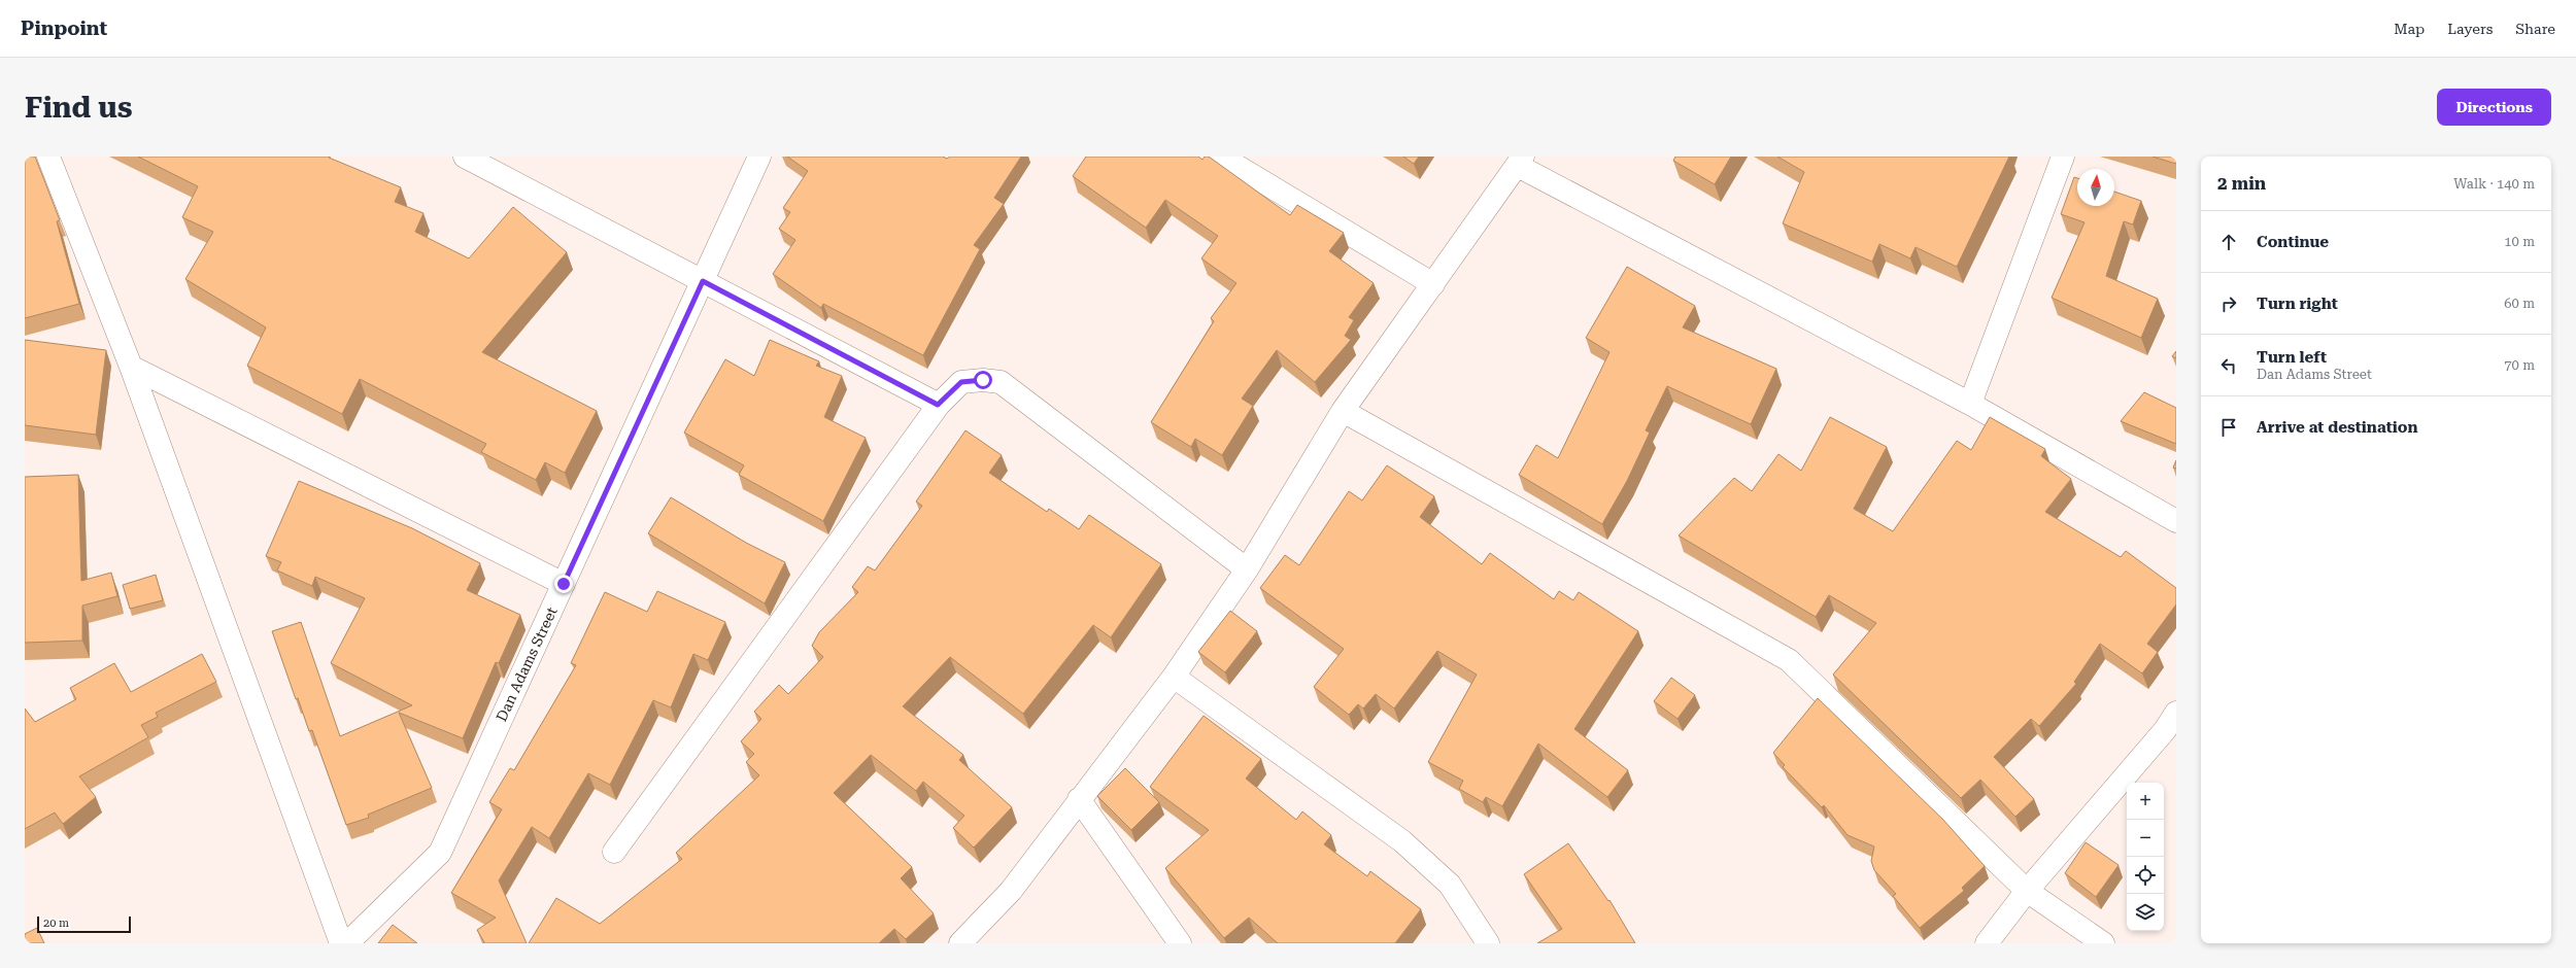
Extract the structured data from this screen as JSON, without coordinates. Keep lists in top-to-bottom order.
{
  "streets": {
    "street": ["Dan Adams Street"]
  },
  "scale_bar": "20 m",
  "north": "top",
  "page": {
    "header": "Pinpoint",
    "nav": ["Map", "Layers", "Share"],
    "buttons": "Directions",
    "title": "Find us",
    "heading": ["2 min", "Walk · 140 m"],
    "list": [
      ["Continue", "10 m"],
      ["Turn right", "60 m"],
      ["Turn left", "Dan Adams Street", "70 m"],
      "Arrive at destination"
    ],
    "map_buttons": ["+", "−"],
    "scale": "20 m"
  }
}
